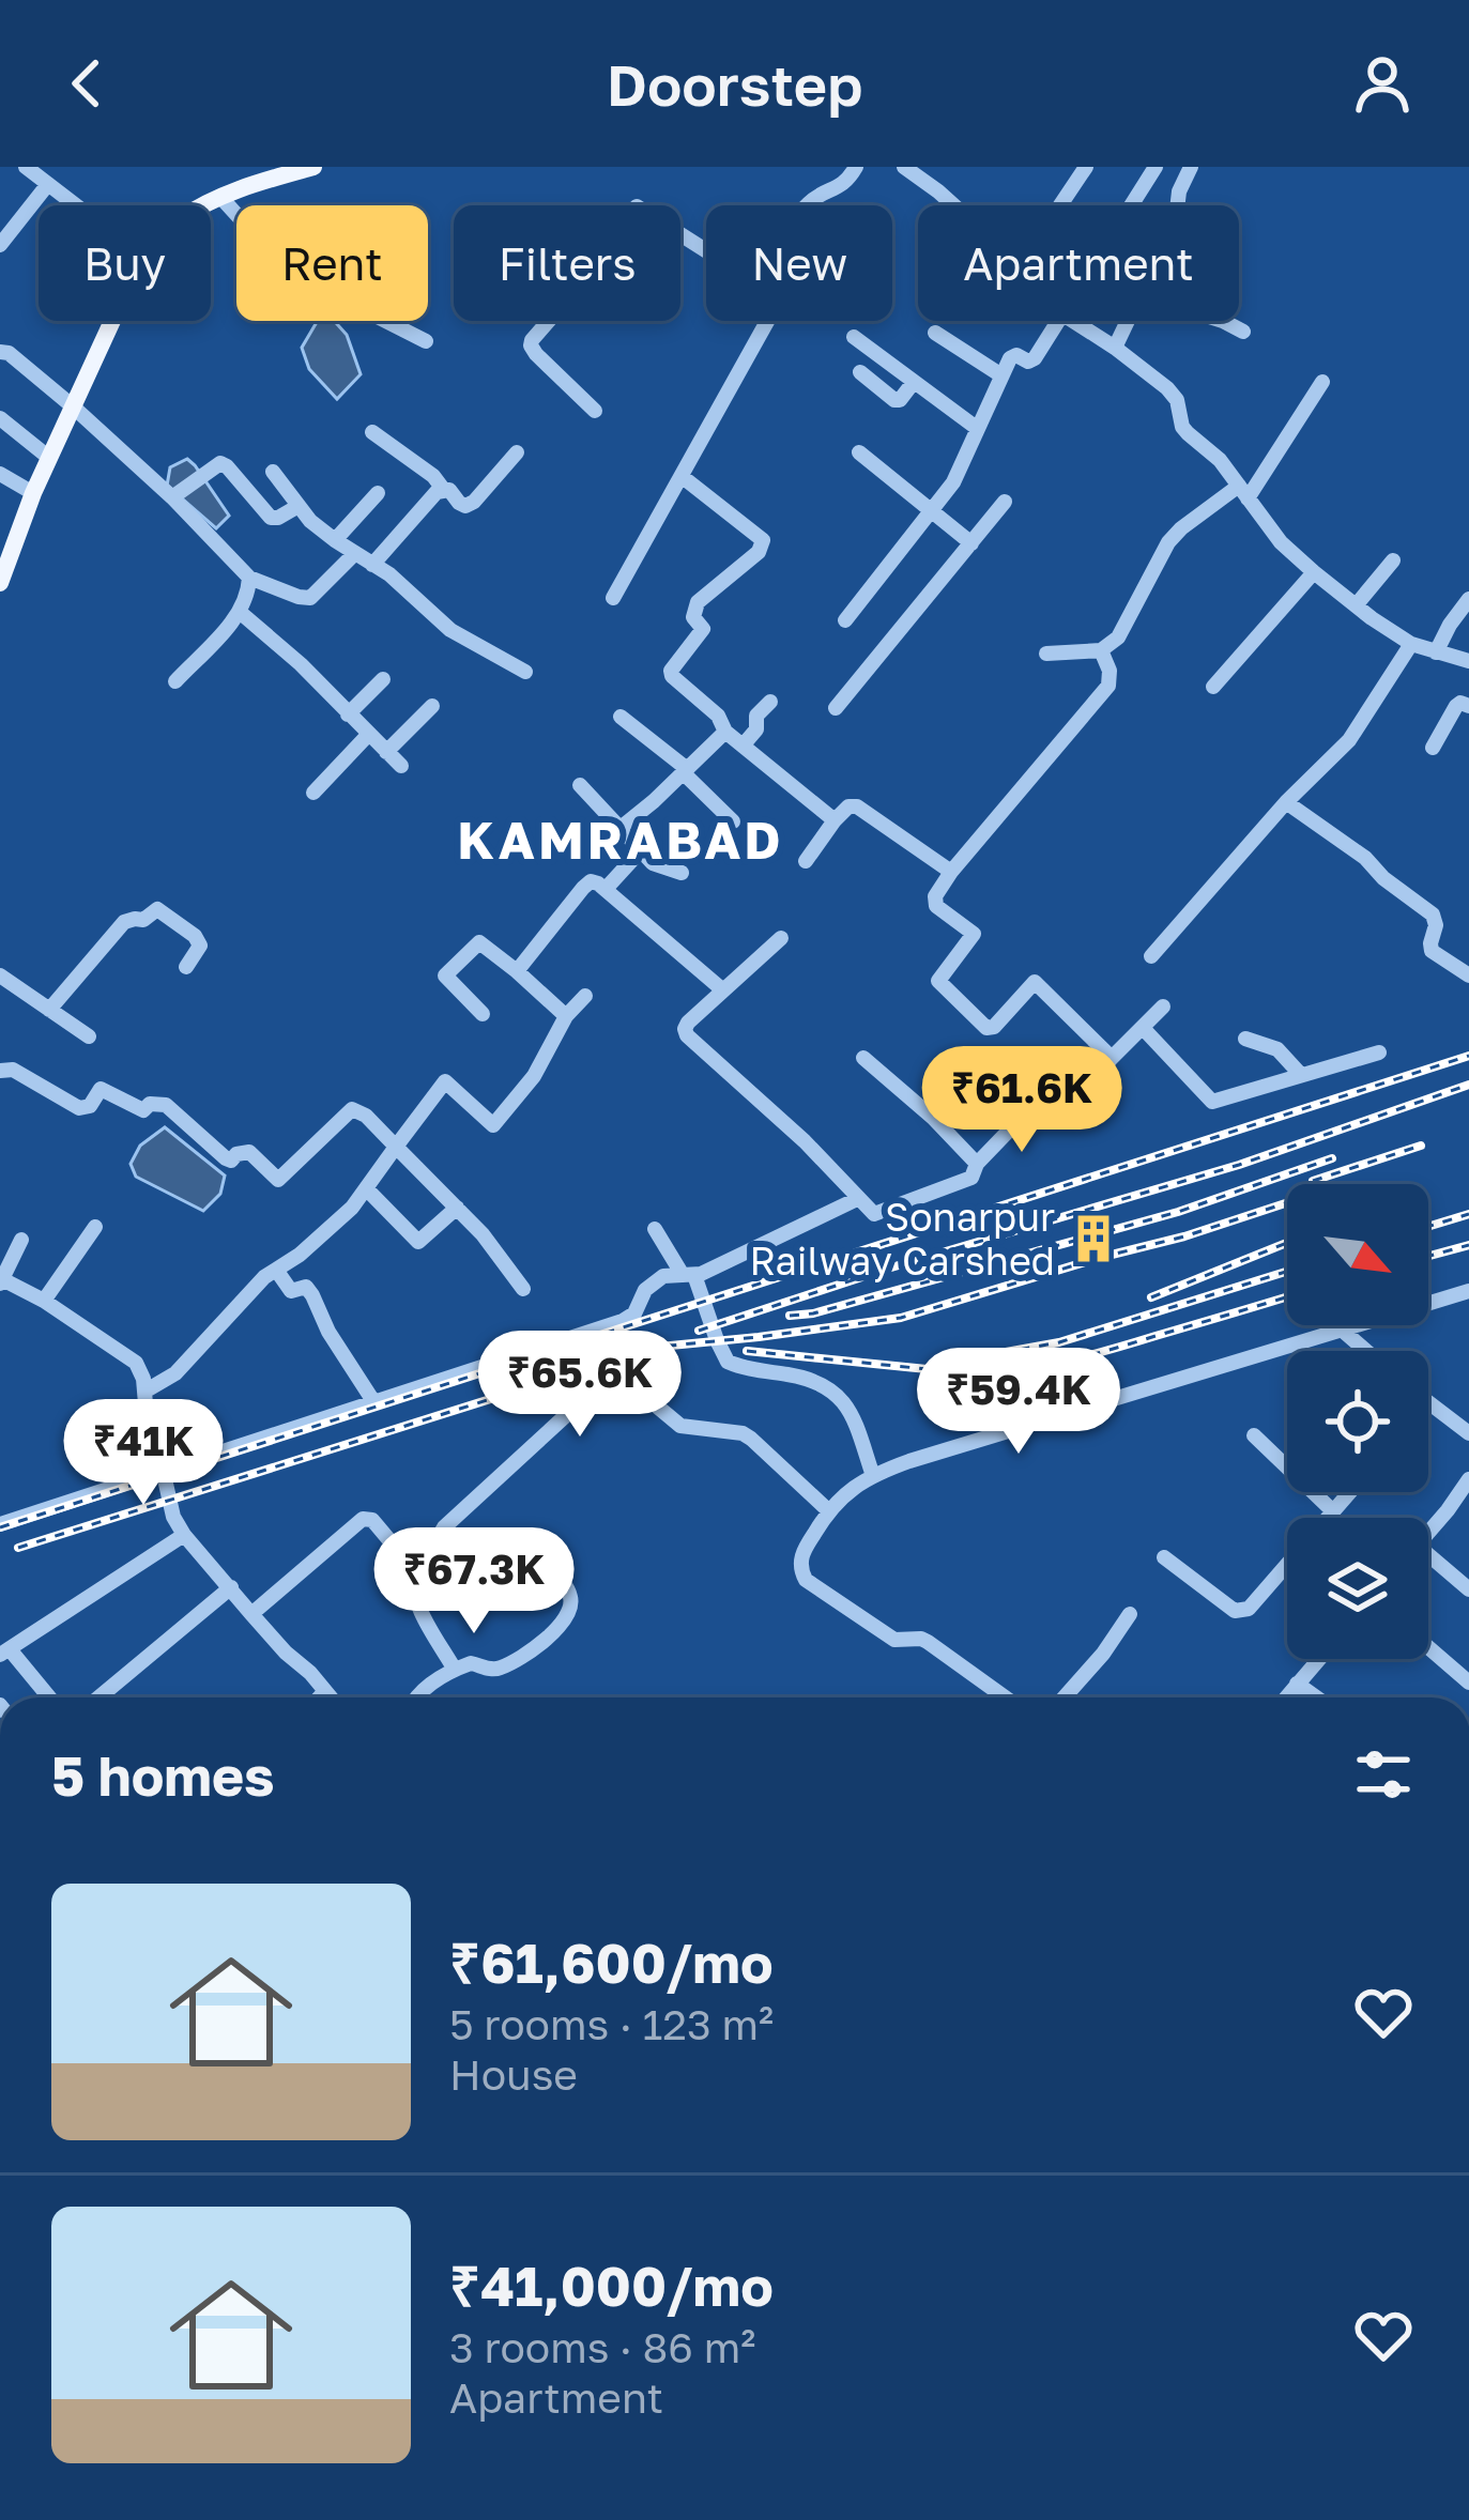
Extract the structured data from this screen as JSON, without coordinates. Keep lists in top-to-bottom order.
{
  "districts": ["KAMRABAD"],
  "places": {
    "building": ["Sonarpur Railway Carshed"]
  },
  "north": "bottom right",
  "page": {
    "header": "Doorstep",
    "chip": [
      "Buy",
      "Rent",
      "Filters",
      "New",
      "Apartment"
    ],
    "price": [
      "₹61.6K",
      "₹65.6K",
      "₹59.4K",
      "₹41K",
      "₹67.3K"
    ],
    "heading": "5 homes",
    "list": [
      {
        "name": "₹61,600/mo",
        "note": "5 rooms · 123 m² · House"
      },
      {
        "name": "₹41,000/mo",
        "note": "3 rooms · 86 m² · Apartment"
      }
    ]
  }
}
